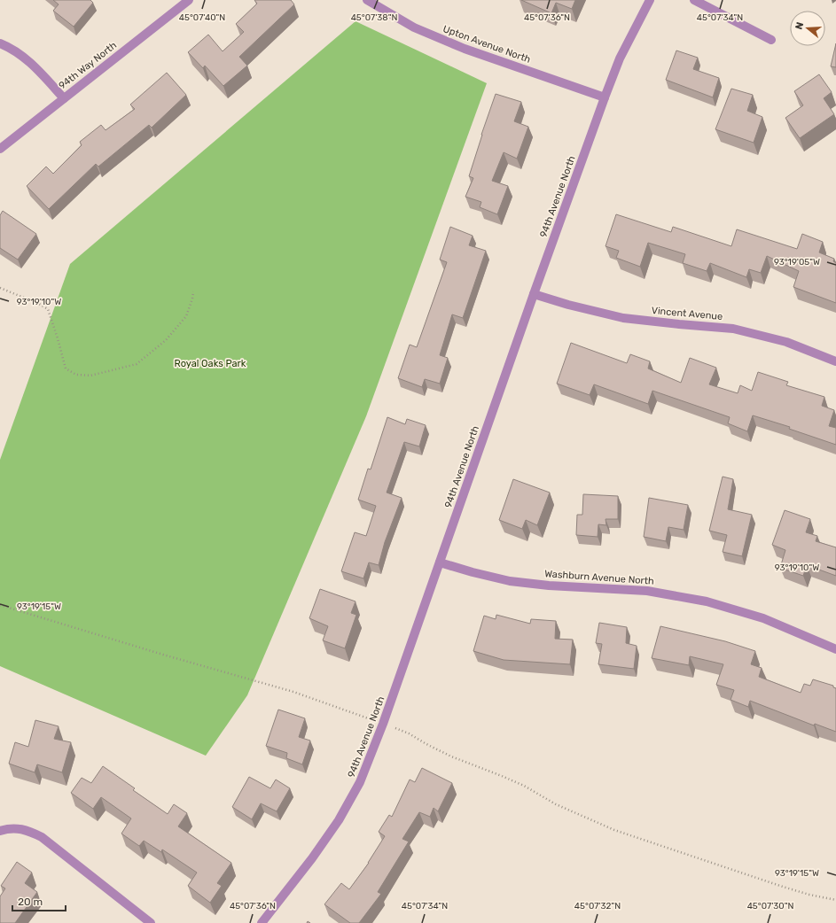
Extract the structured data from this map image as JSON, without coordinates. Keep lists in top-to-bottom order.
{
  "streets": {
    "street": [
      "Upton Avenue North",
      "94th Way North",
      "94th Avenue North",
      "Vincent Avenue",
      "Washburn Avenue North"
    ]
  },
  "crossings": [
    ["Upton Avenue North", "94th Avenue North"],
    ["94th Avenue North", "Vincent Avenue"],
    ["94th Avenue North", "Washburn Avenue North"]
  ],
  "parks": ["Royal Oaks Park"],
  "scale_bar": "20 m",
  "north": "left",
  "coordinates": [
    "45°07'40\"N",
    "45°07'38\"N",
    "45°07'36\"N",
    "45°07'34\"N",
    "93°19'05\"W",
    "93°19'10\"W",
    "93°19'15\"W",
    "45°07'32\"N",
    "45°07'30\"N"
  ]
}
